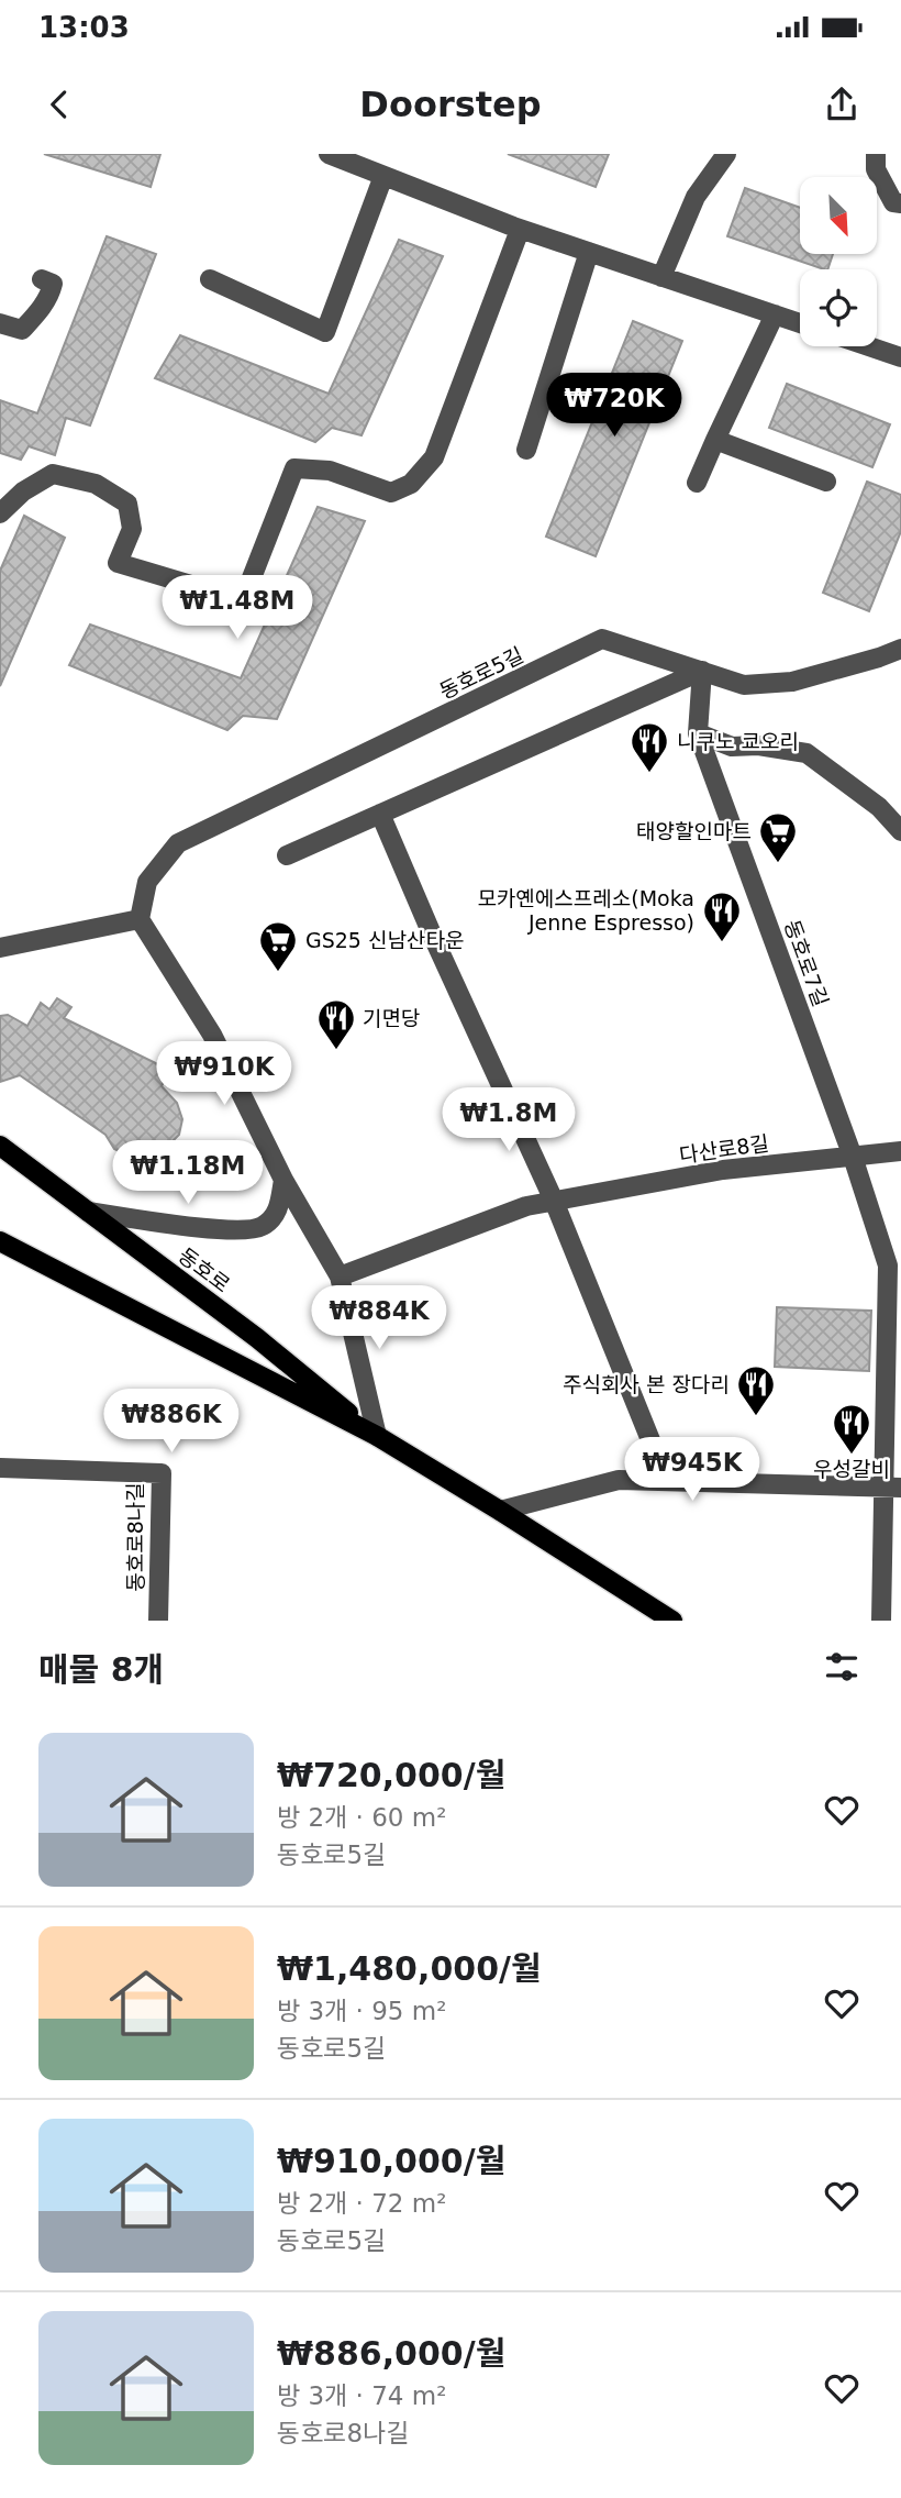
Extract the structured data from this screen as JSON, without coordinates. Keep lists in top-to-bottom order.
{
  "streets": {
    "main road": ["동호로"],
    "street": [
      "동호로5길",
      "동호로7길",
      "다산로8길",
      "동호로8나길"
    ]
  },
  "crossings": [
    ["동호로5길", "동호로7길"],
    ["동호로7길", "다산로8길"]
  ],
  "places": {
    "restaurant": [
      "니쿠노 쿄오리",
      "모카옌에스프레소(Moka Jenne Espresso)",
      "기면당",
      "주식회사 본 장다리",
      "우성갈비"
    ],
    "supermarket": ["태양할인마트", "GS25 신남산타운"]
  },
  "north": "bottom right",
  "page": {
    "status": "13:03",
    "header": "Doorstep",
    "price": [
      "₩720K",
      "₩1.48M",
      "₩910K",
      "₩1.8M",
      "₩1.18M",
      "₩884K",
      "₩886K",
      "₩945K"
    ],
    "heading": "매물 8개",
    "list": [
      {
        "name": "₩720,000/월",
        "note": "방 2개 · 60 m² · 동호로5길"
      },
      {
        "name": "₩1,480,000/월",
        "note": "방 3개 · 95 m² · 동호로5길"
      },
      {
        "name": "₩910,000/월",
        "note": "방 2개 · 72 m² · 동호로5길"
      },
      {
        "name": "₩886,000/월",
        "note": "방 3개 · 74 m² · 동호로8나길"
      }
    ]
  }
}
